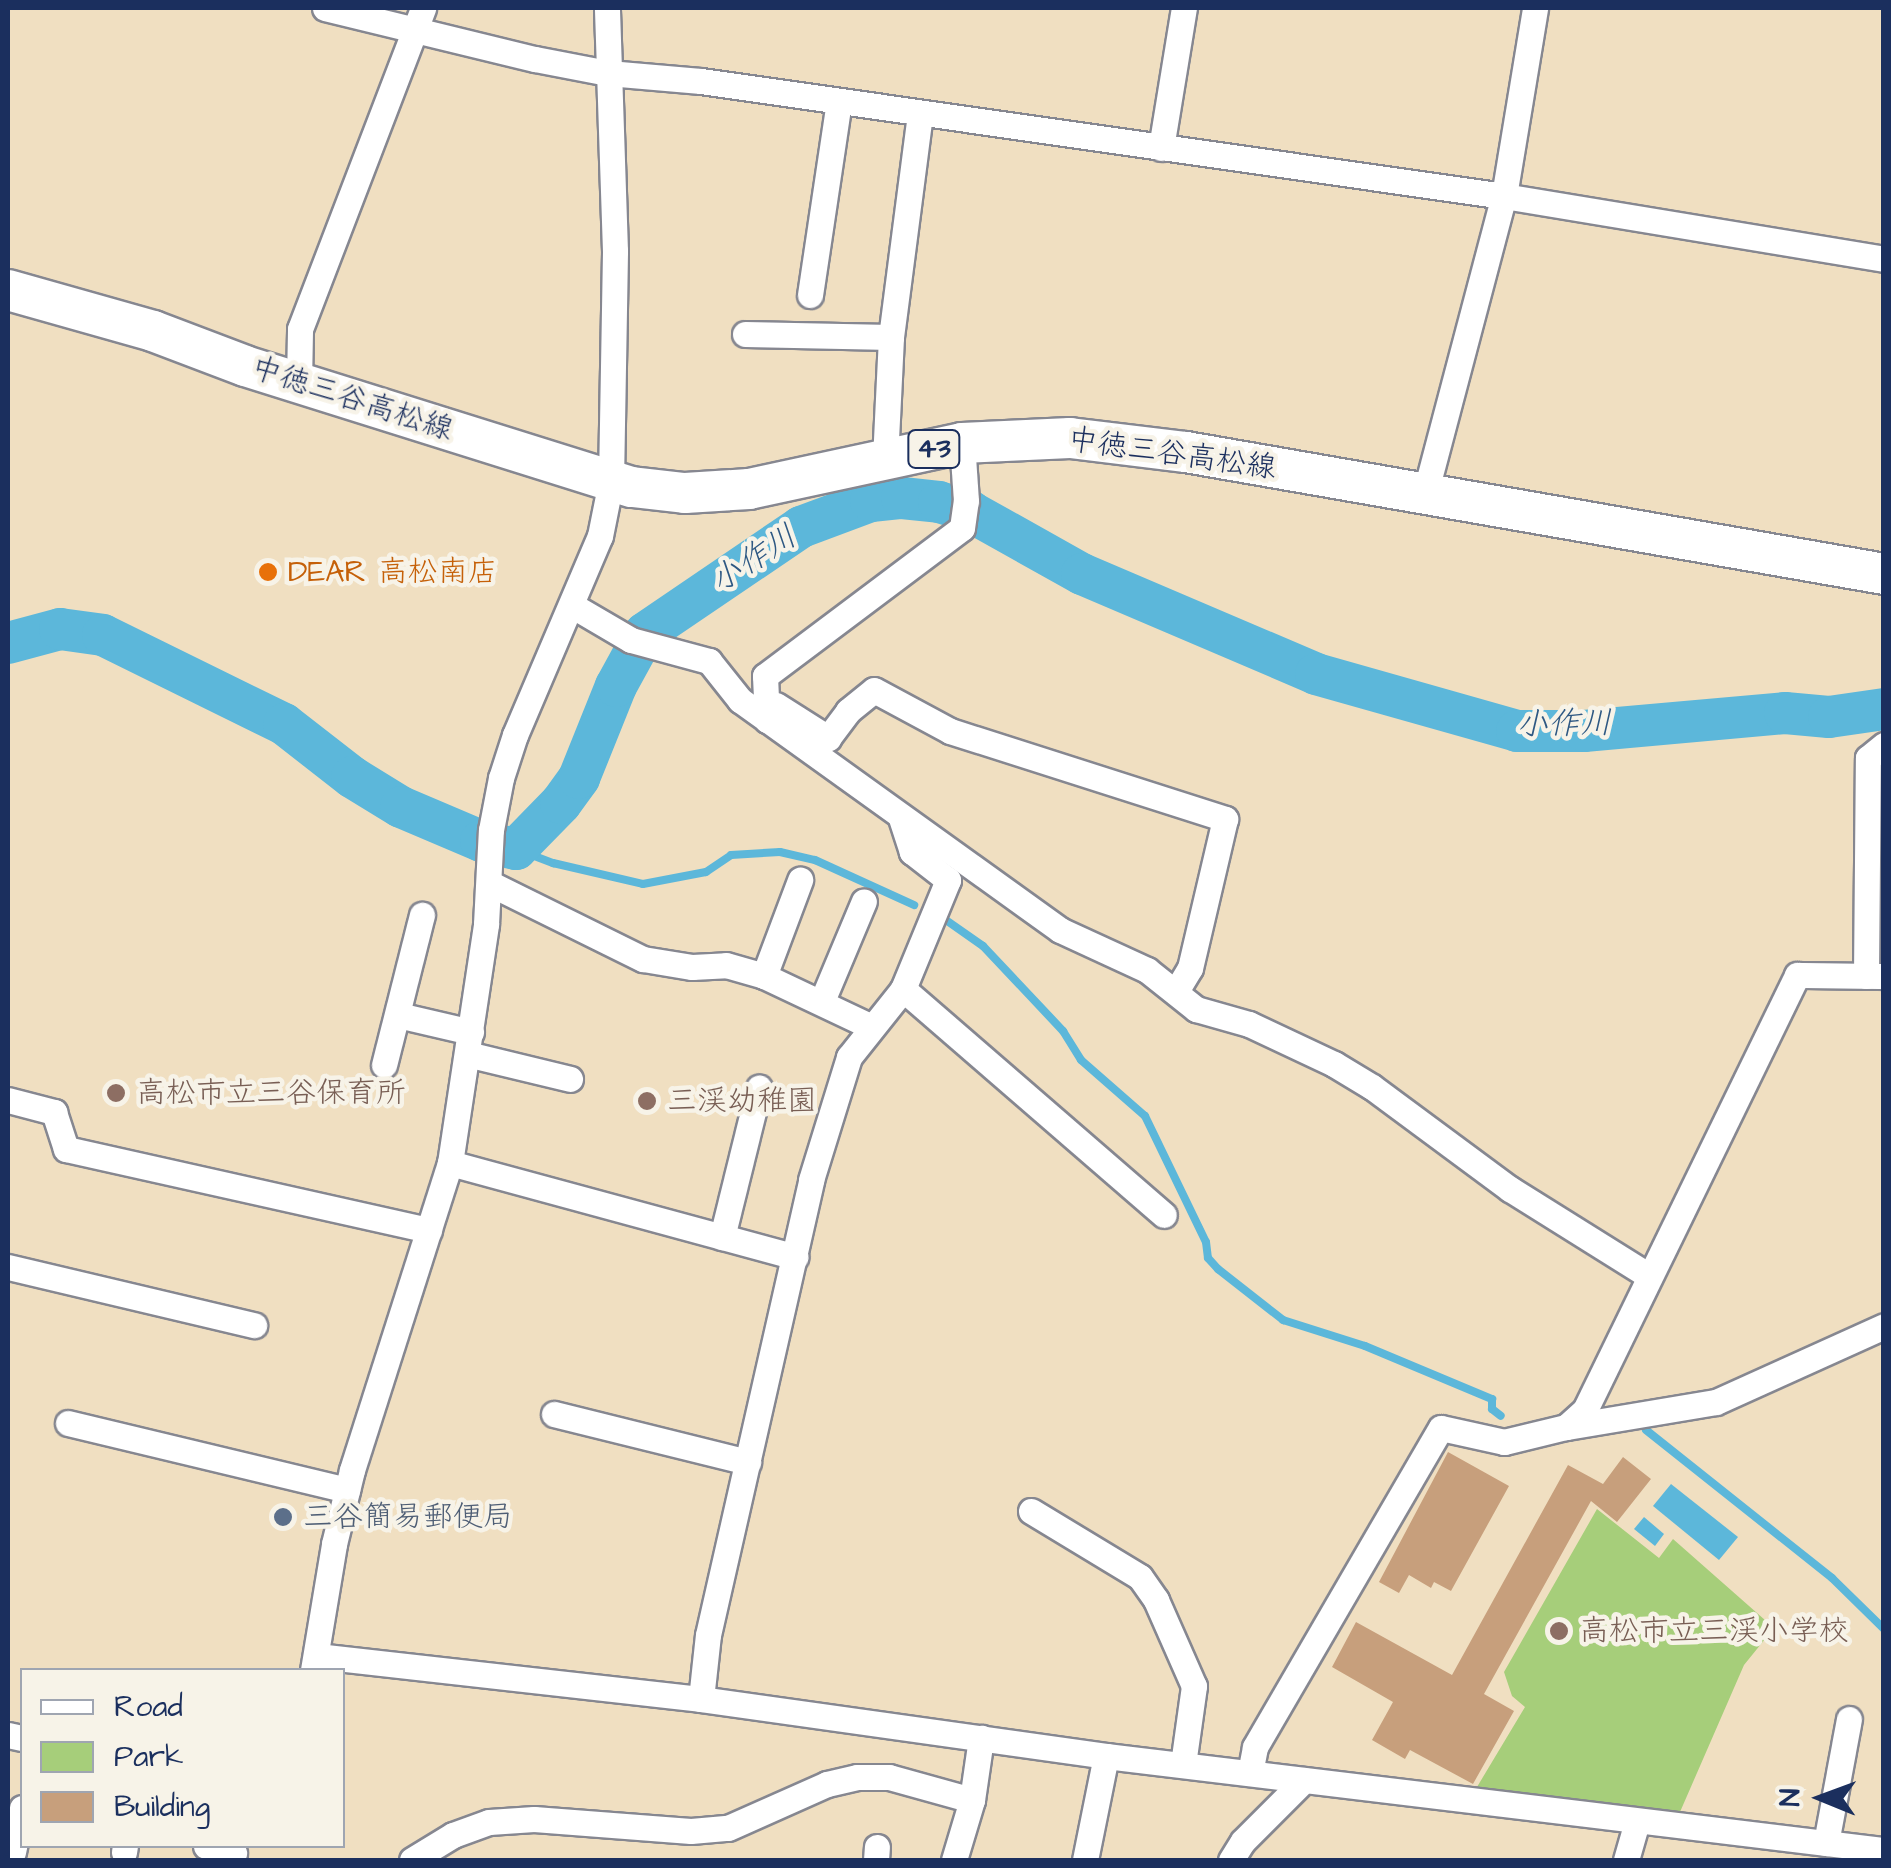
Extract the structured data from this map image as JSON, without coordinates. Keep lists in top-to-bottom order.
{
  "streets": {
    "main road": ["中徳三谷高松線", "43"]
  },
  "water": ["小作川"],
  "places": [
    "DEAR 高松南店",
    "高松市立三谷保育所",
    "三渓幼稚園",
    "三谷簡易郵便局",
    "高松市立三渓小学校"
  ],
  "legend": ["Road", "Park", "Building"],
  "north": "left"
}
